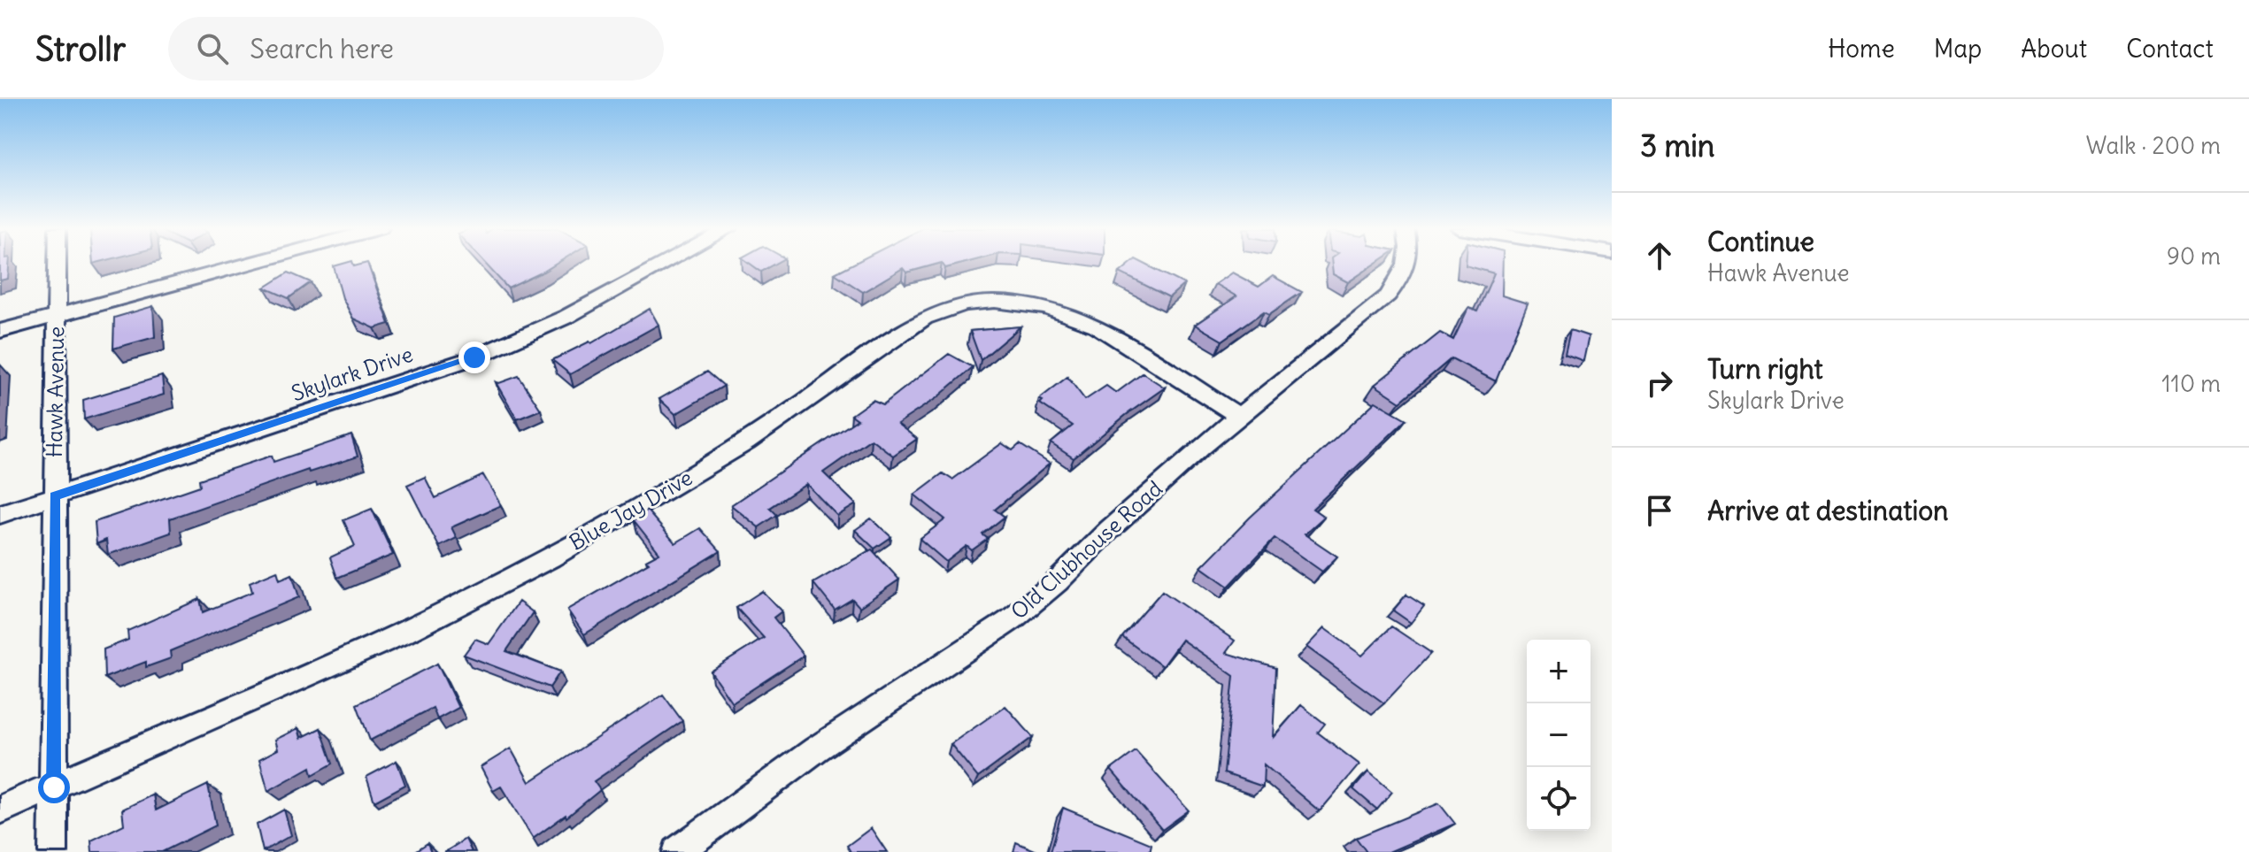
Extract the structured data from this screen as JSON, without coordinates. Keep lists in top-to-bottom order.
{
  "streets": {
    "street": [
      "Skylark Drive",
      "Hawk Avenue",
      "Blue Jay Drive",
      "Old Clubhouse Road"
    ]
  },
  "crossings": [
    ["Skylark Drive", "Hawk Avenue"],
    ["Hawk Avenue", "Blue Jay Drive"],
    ["Blue Jay Drive", "Old Clubhouse Road"]
  ],
  "page": {
    "header": "Strollr",
    "search": "Search here",
    "nav": [
      "Home",
      "Map",
      "About",
      "Contact"
    ],
    "heading": ["3 min", "Walk · 200 m"],
    "list": [
      ["Continue", "Hawk Avenue", "90 m"],
      ["Turn right", "Skylark Drive", "110 m"],
      "Arrive at destination"
    ],
    "map_buttons": ["+", "−"]
  }
}
